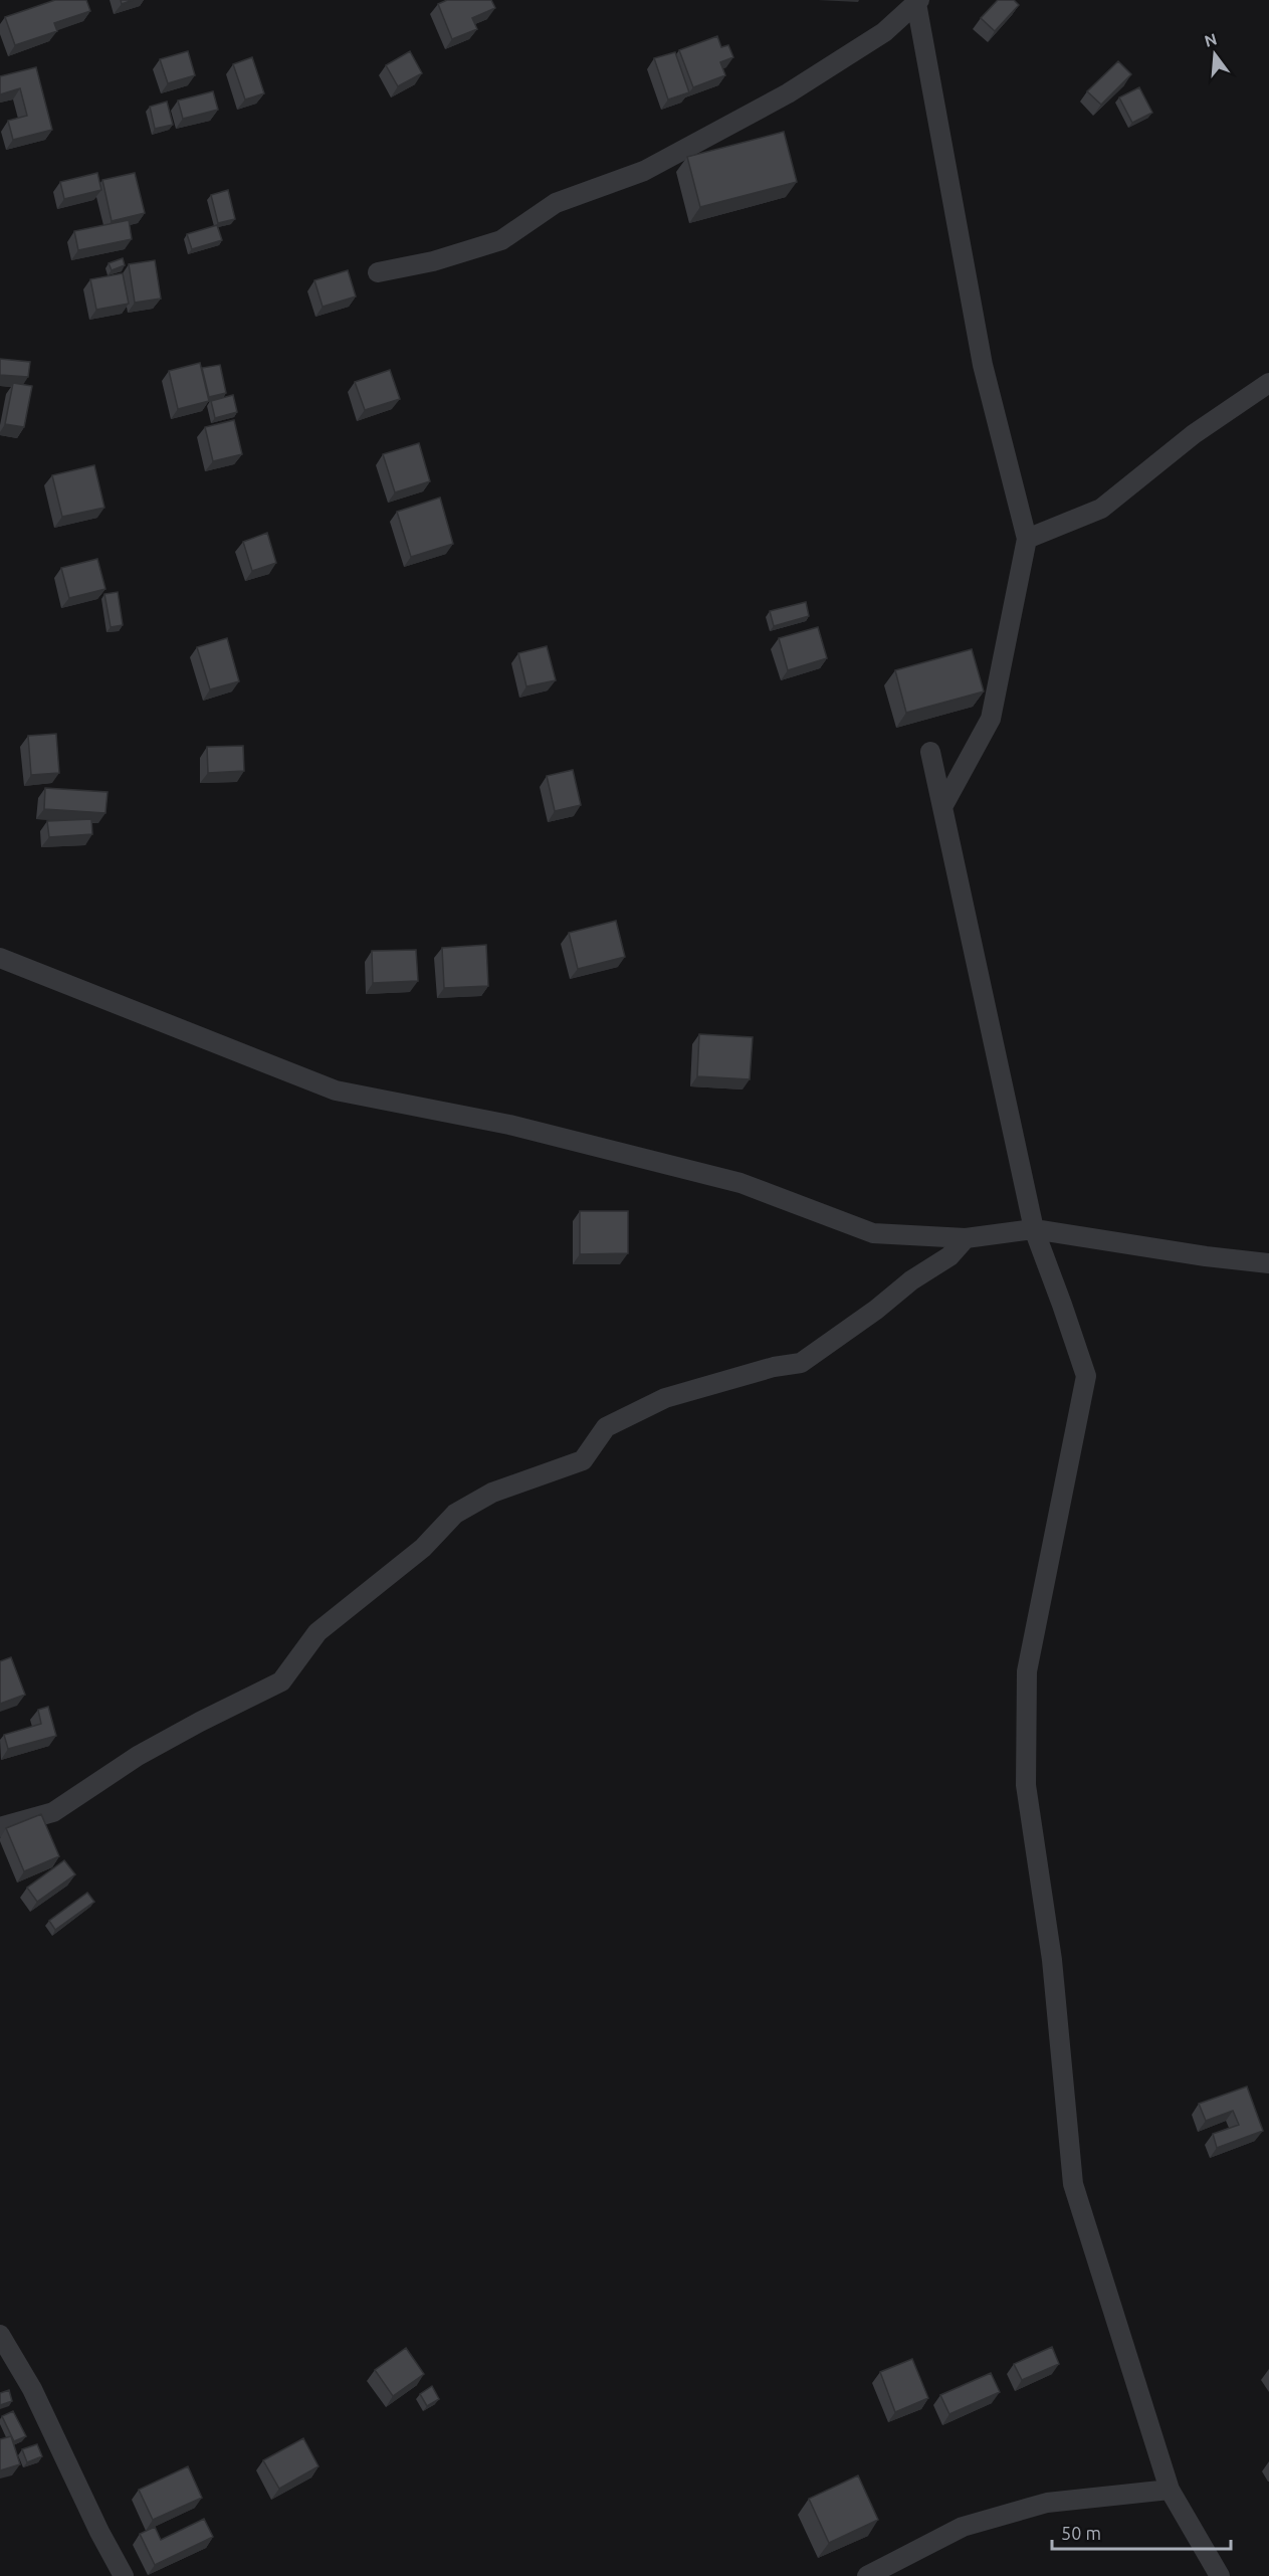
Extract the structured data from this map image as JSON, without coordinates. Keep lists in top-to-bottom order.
{
  "scale_bar": "50 m",
  "north": "top"
}
